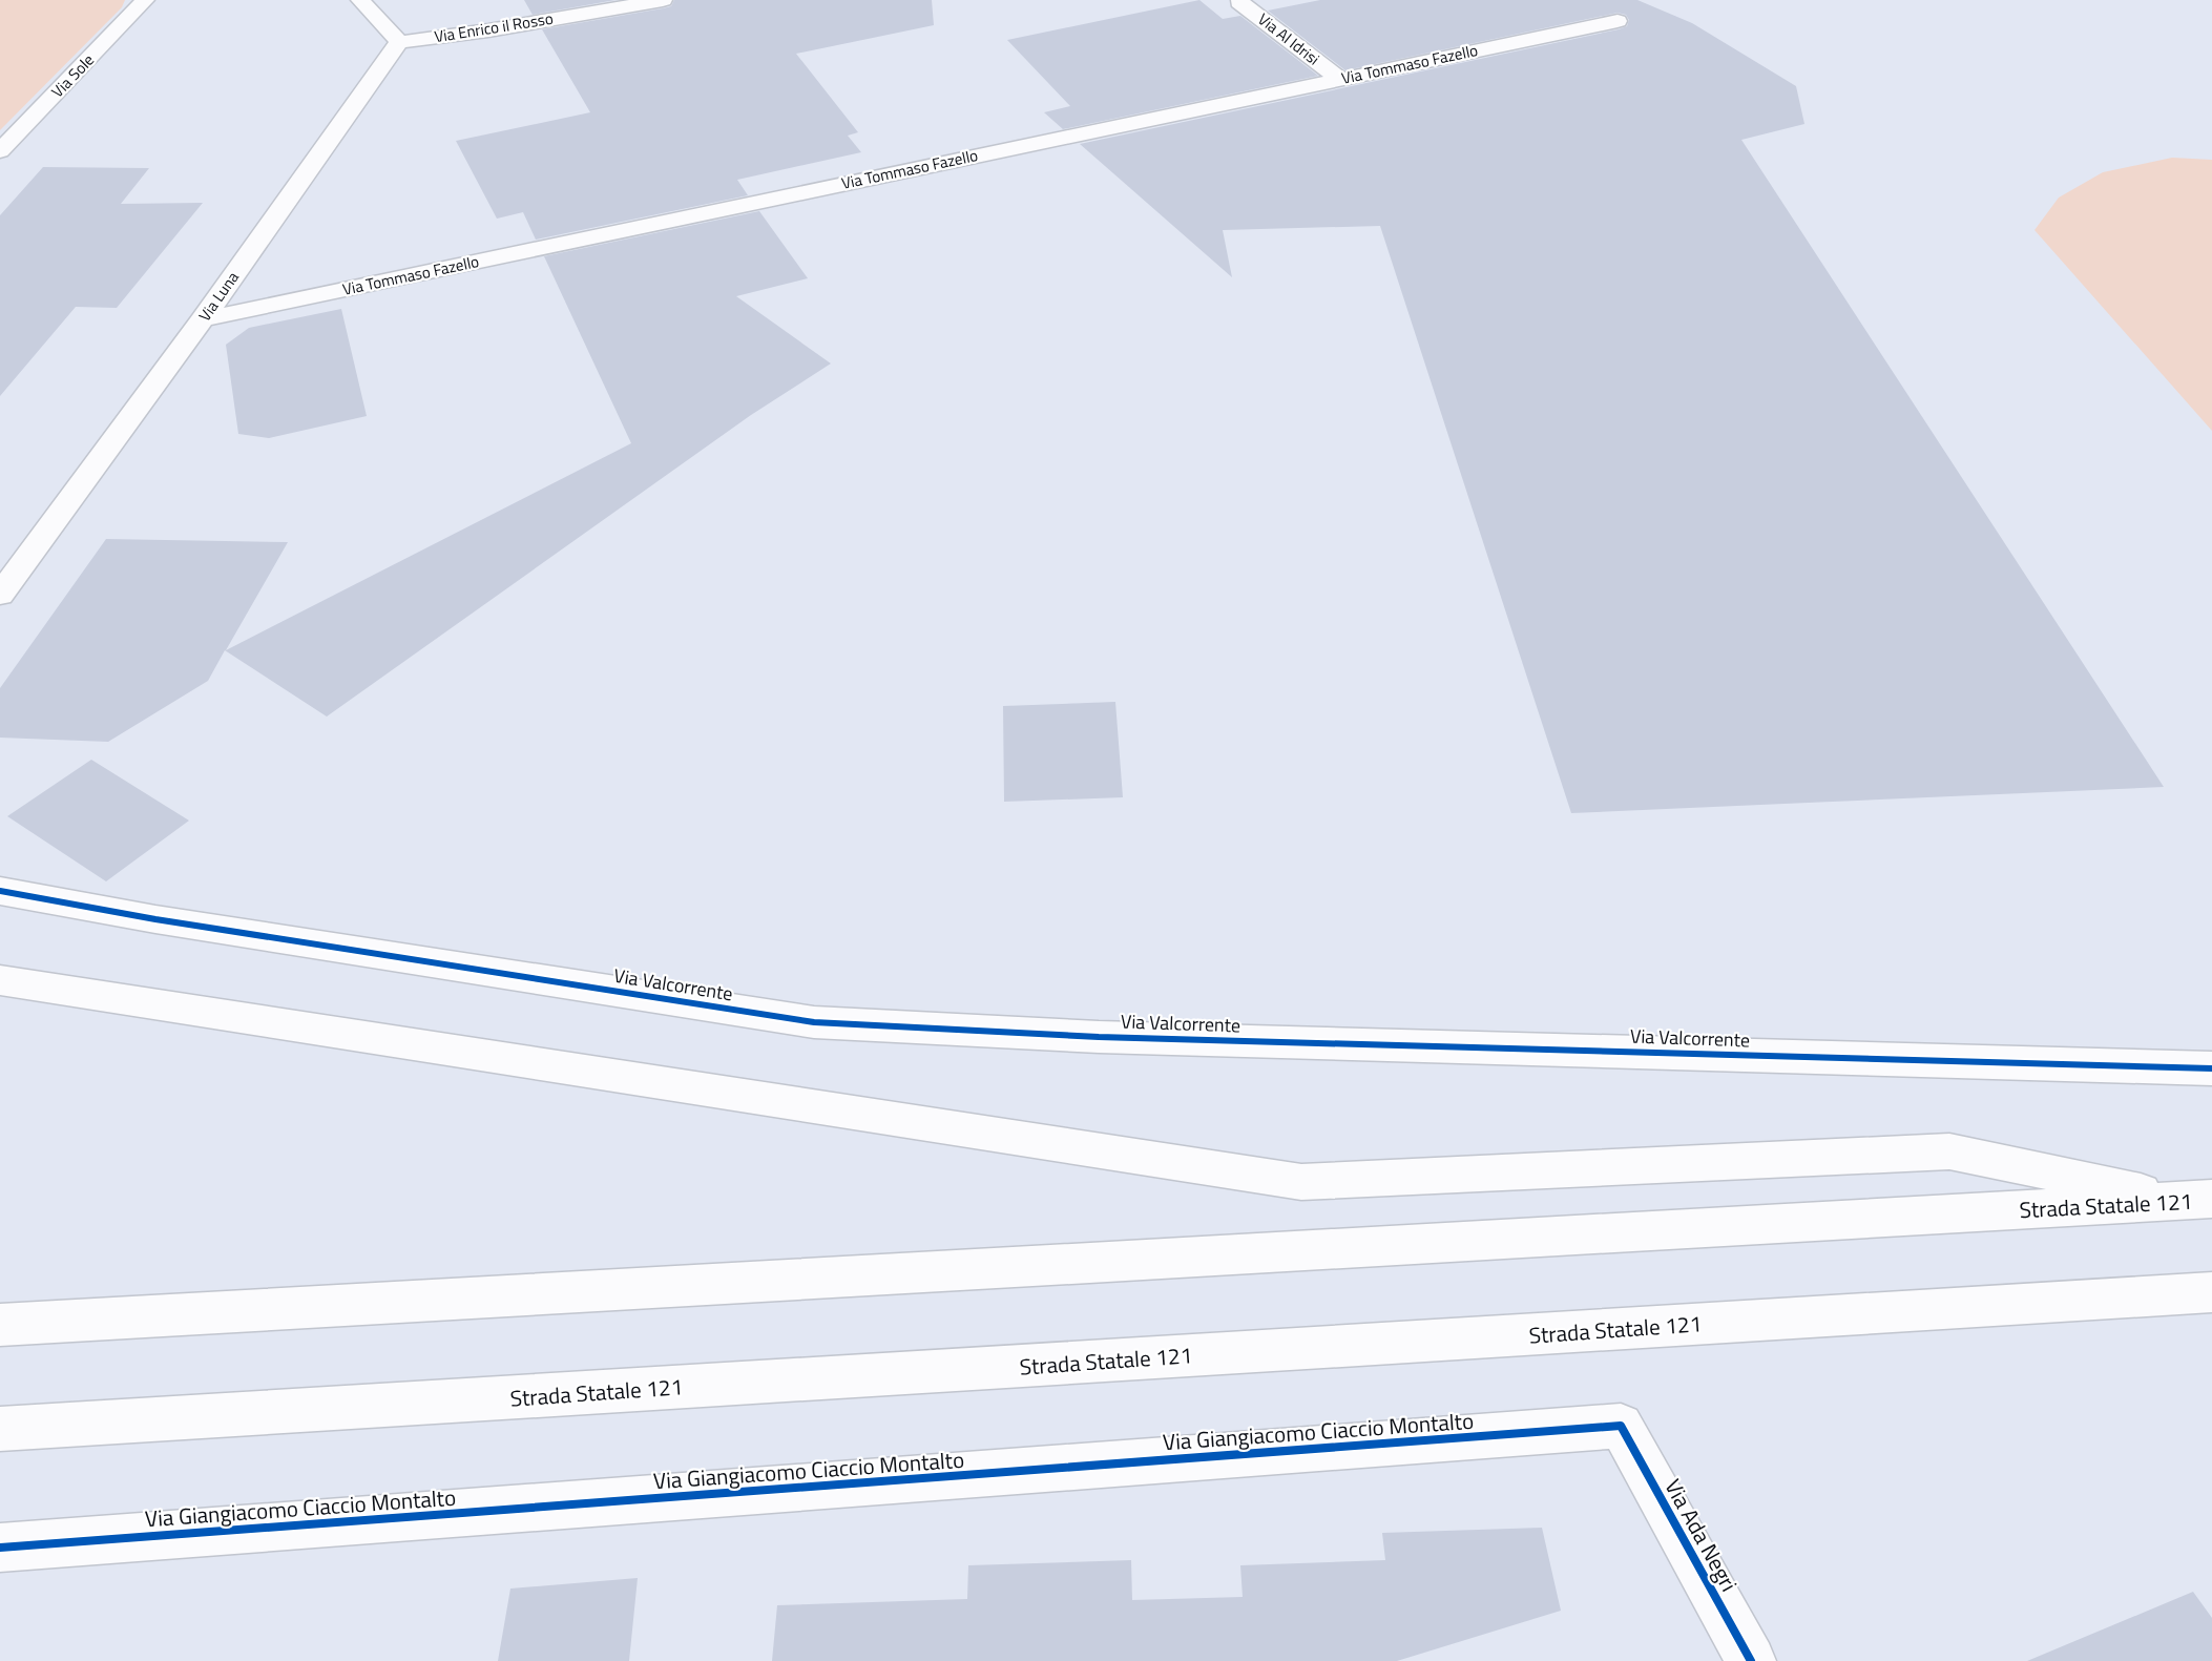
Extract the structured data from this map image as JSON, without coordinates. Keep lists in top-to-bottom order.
{
  "streets": {
    "street": [
      "Via Enrico il Rosso",
      "Via Al Idrisi",
      "Via Tommaso Fazello",
      "Via Sole",
      "Via Luna",
      "Via Valcorrente",
      "Strada Statale 121",
      "Via Giangiacomo Ciaccio Montalto",
      "Via Ada Negri"
    ]
  },
  "crossings": [
    ["Via Enrico il Rosso", "Via Luna"],
    ["Via Al Idrisi", "Via Tommaso Fazello"],
    ["Via Tommaso Fazello", "Via Luna"],
    ["Via Giangiacomo Ciaccio Montalto", "Via Ada Negri"]
  ]
}
